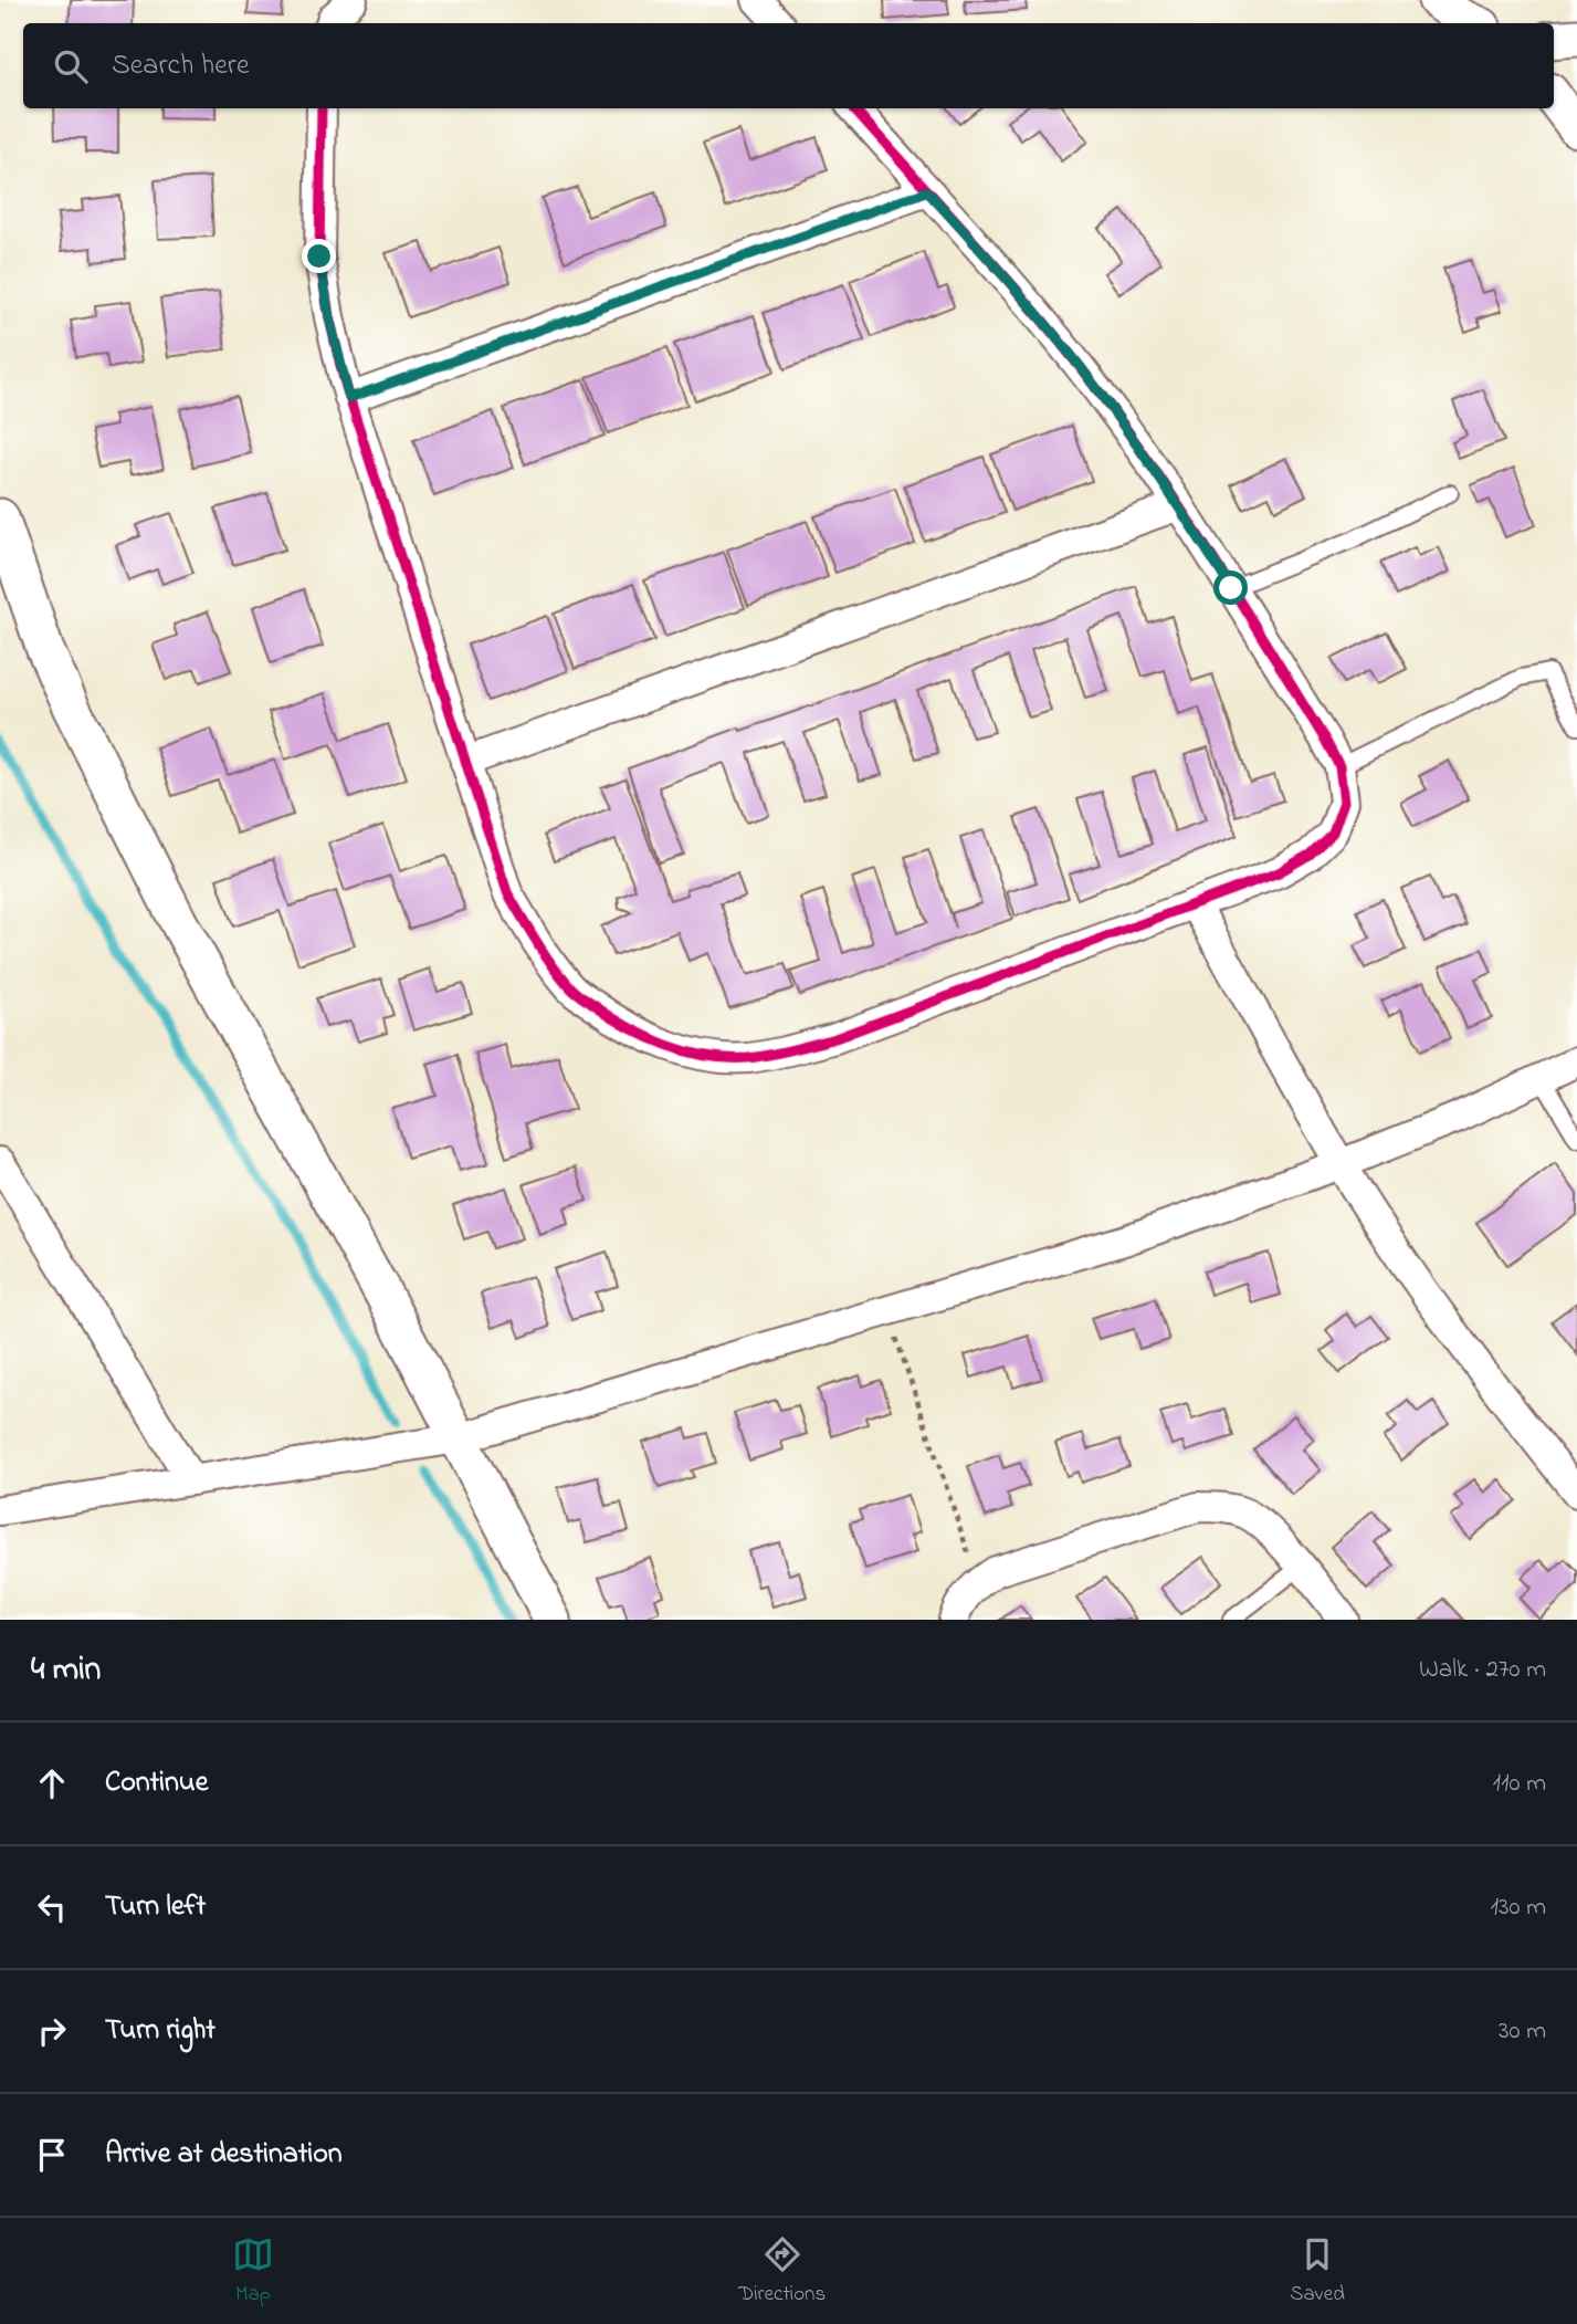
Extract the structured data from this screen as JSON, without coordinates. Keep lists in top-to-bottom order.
{
  "page": {
    "search": "Search here",
    "heading": ["4 min", "Walk · 270 m"],
    "list": [
      ["Continue", "110 m"],
      ["Turn left", "130 m"],
      ["Turn right", "30 m"],
      "Arrive at destination"
    ],
    "nav": ["Map", "Directions", "Saved"]
  }
}
